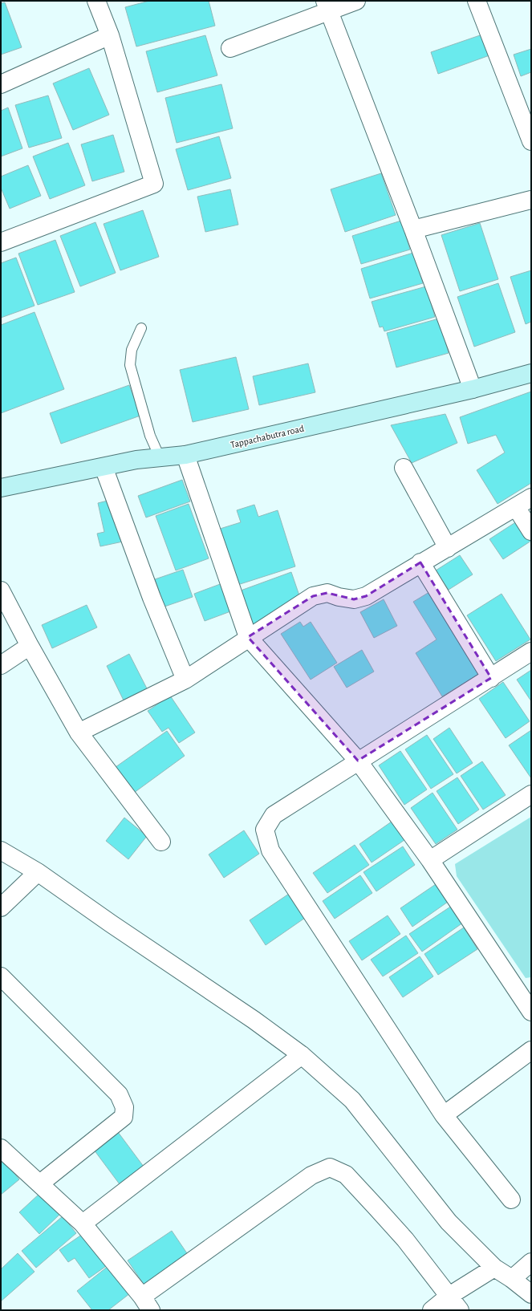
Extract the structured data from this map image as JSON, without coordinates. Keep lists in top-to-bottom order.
{
  "streets": {
    "main road": ["Tappachabutra road"]
  }
}
